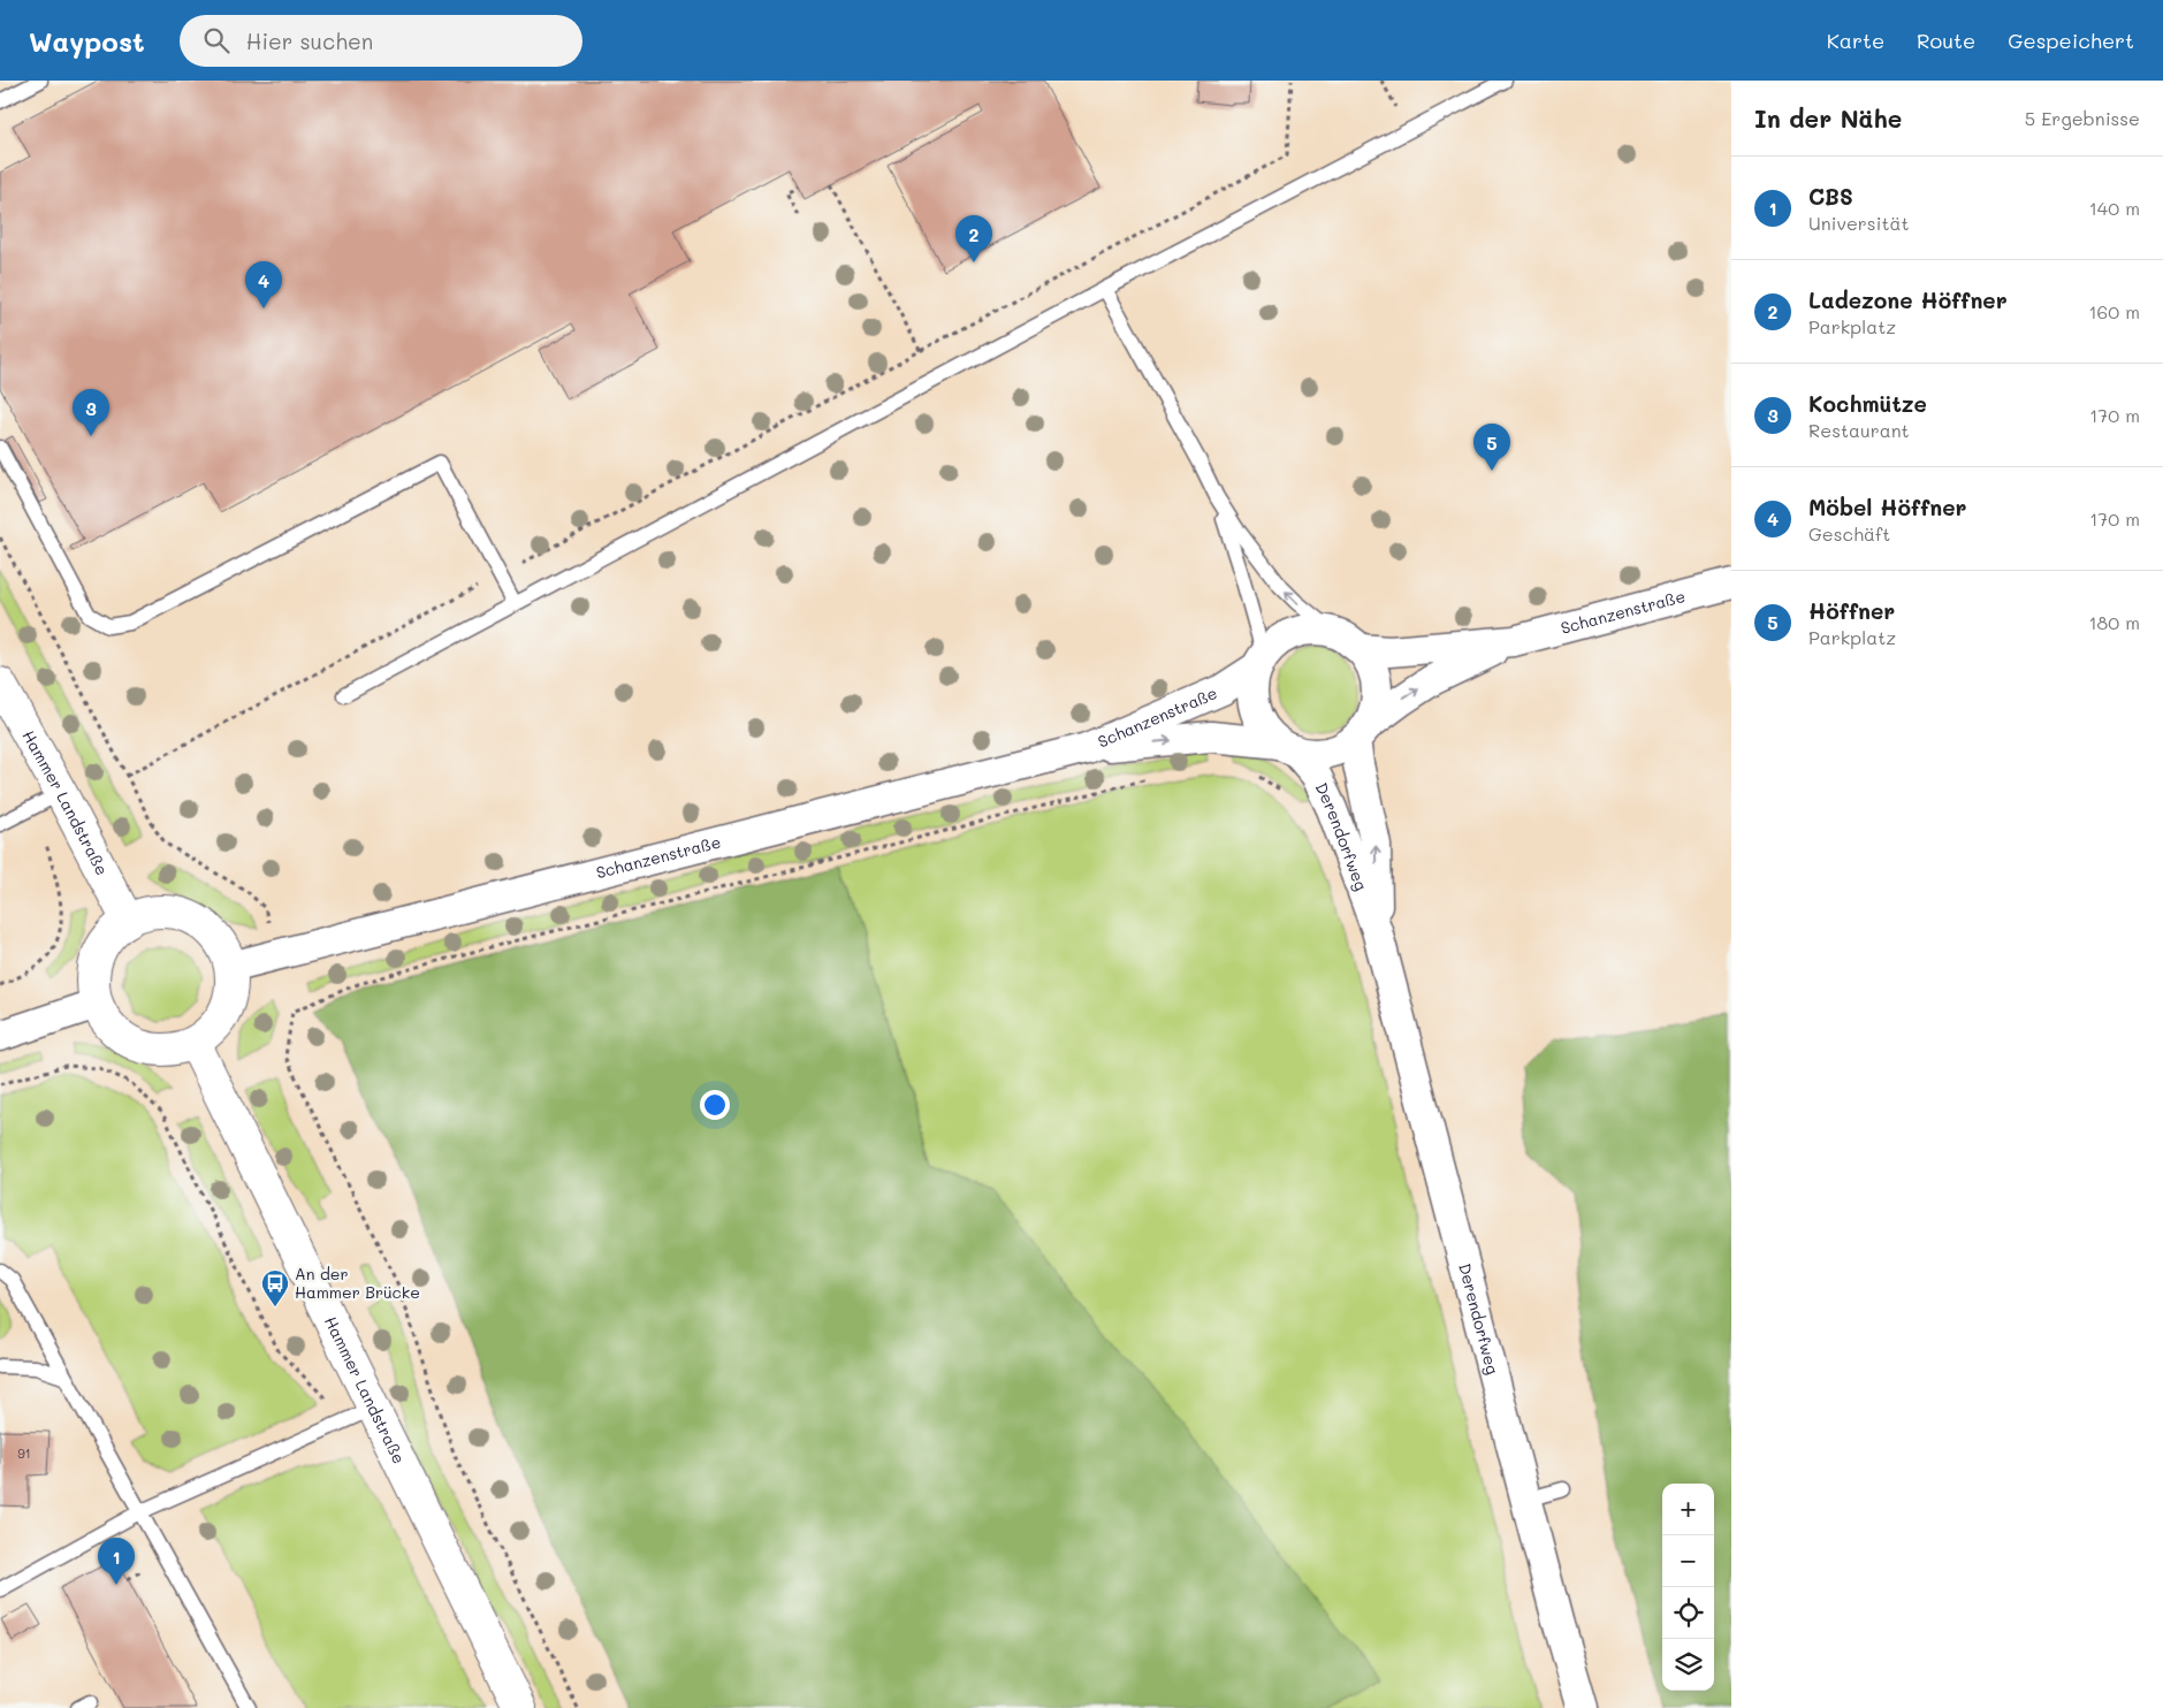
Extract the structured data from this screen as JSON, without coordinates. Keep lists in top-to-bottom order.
{
  "streets": {
    "street": ["Schanzenstraße", "Hammer Landstraße", "Derendorfweg"]
  },
  "crossings": [
    ["Schanzenstraße", "Hammer Landstraße"],
    ["Schanzenstraße", "Derendorfweg"]
  ],
  "places": {
    "bus stop": ["An der Hammer Brücke"]
  },
  "house_numbers": ["91"],
  "page": {
    "header": "Waypost",
    "search": "Hier suchen",
    "nav": ["Karte", "Route", "Gespeichert"],
    "heading": ["In der Nähe", "5 Ergebnisse"],
    "list": [
      {
        "mark": "1",
        "name": "CBS",
        "note": "Universität",
        "value": "140 m"
      },
      {
        "mark": "2",
        "name": "Ladezone Höffner",
        "note": "Parkplatz",
        "value": "160 m"
      },
      {
        "mark": "3",
        "name": "Kochmütze",
        "note": "Restaurant",
        "value": "170 m"
      },
      {
        "mark": "4",
        "name": "Möbel Höffner",
        "note": "Geschäft",
        "value": "170 m"
      },
      {
        "mark": "5",
        "name": "Höffner",
        "note": "Parkplatz",
        "value": "180 m"
      }
    ],
    "pins": [
      "2",
      "4",
      "3",
      "5",
      "1"
    ],
    "map_buttons": ["+", "−"]
  }
}
